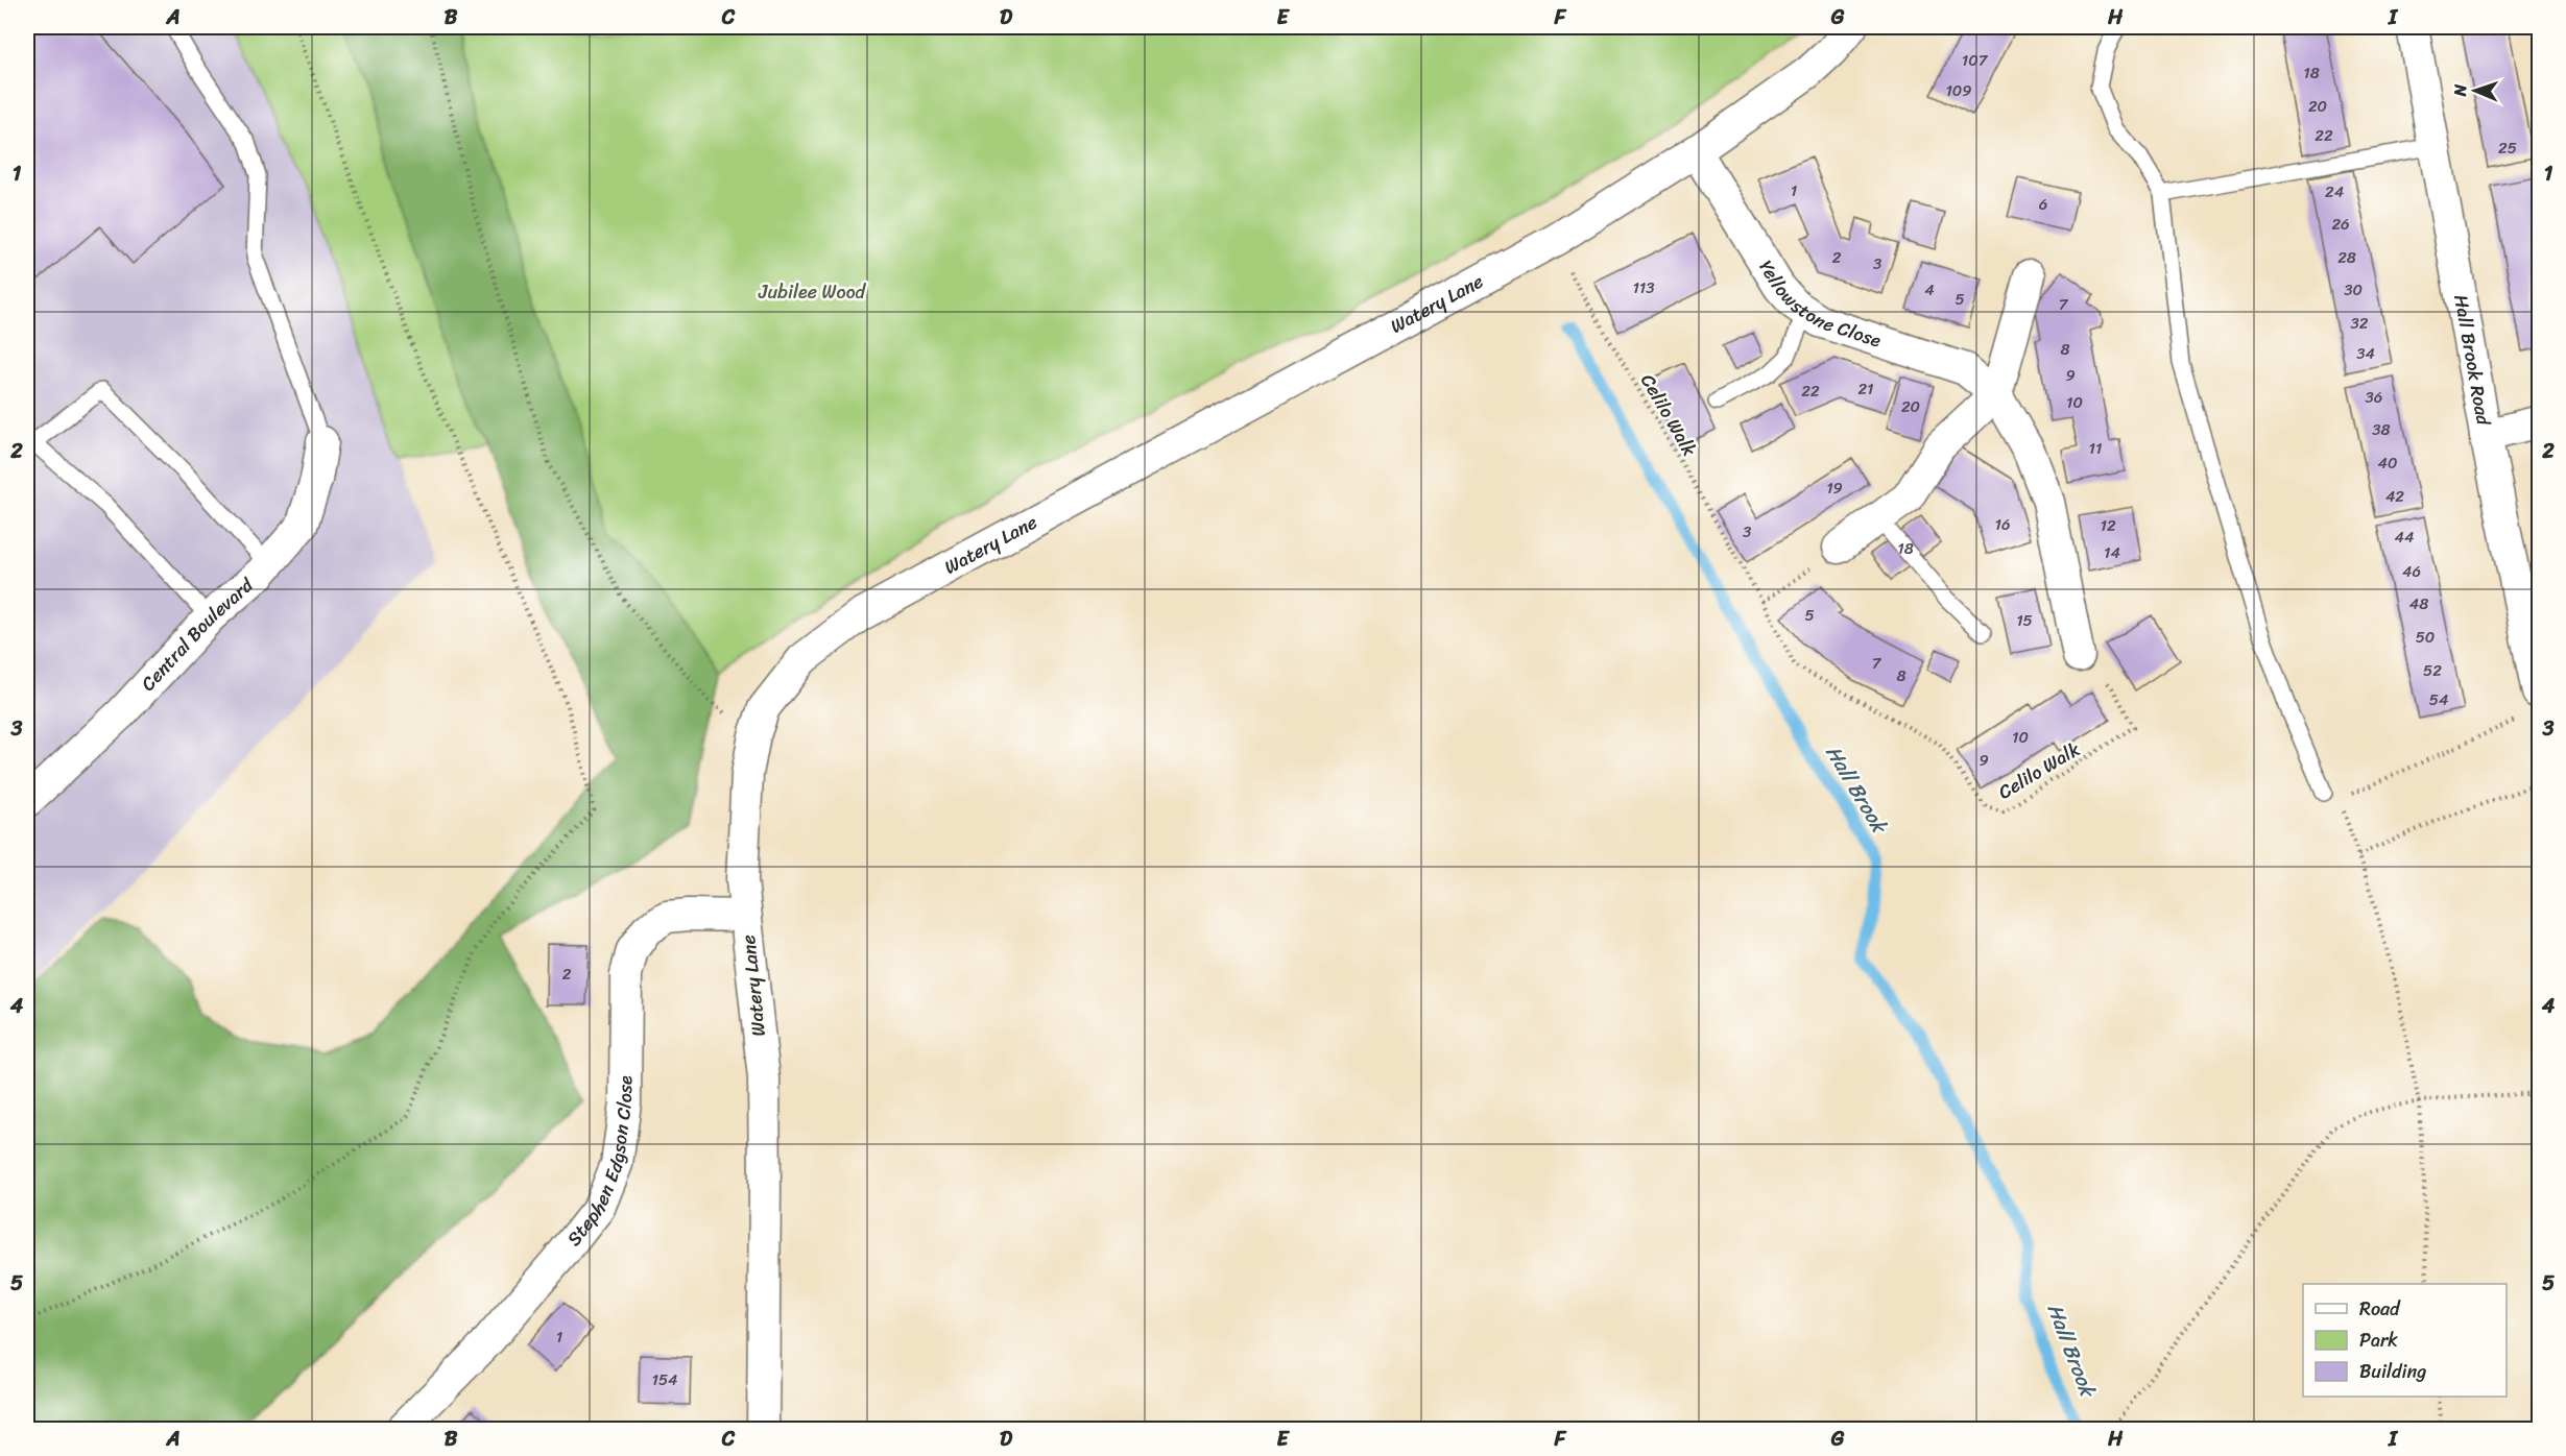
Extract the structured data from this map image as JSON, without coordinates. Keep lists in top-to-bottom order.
{
  "streets": {
    "street": [
      "Yellowstone Close",
      "Watery Lane",
      "Hall Brook Road",
      "Central Boulevard",
      "Stephen Edgson Close"
    ],
    "path": ["Celilo Walk"]
  },
  "crossings": [
    ["Yellowstone Close", "Watery Lane"],
    ["Yellowstone Close", "Celilo Walk"],
    ["Watery Lane", "Celilo Walk"],
    ["Watery Lane", "Stephen Edgson Close"]
  ],
  "water": ["Hall Brook"],
  "parks": ["Jubilee Wood"],
  "house_numbers": [
    "107",
    "18",
    "109",
    "20",
    "22",
    "25",
    "1",
    "24",
    "6",
    "26",
    "2",
    "28",
    "3",
    "113",
    "4",
    "30",
    "5",
    "7",
    "32",
    "8",
    "34",
    "9",
    "21",
    "22",
    "36",
    "10",
    "20",
    "38",
    "11",
    "40",
    "19",
    "42",
    "16",
    "12",
    "3",
    "44",
    "18",
    "14",
    "46",
    "48",
    "5",
    "15",
    "50",
    "7",
    "52",
    "8",
    "54",
    "10",
    "9",
    "2",
    "1",
    "154"
  ],
  "legend": ["Road", "Park", "Building"],
  "north": "left",
  "grid": {
    "columns": [
      "A",
      "B",
      "C",
      "D",
      "E",
      "F",
      "G",
      "H",
      "I"
    ],
    "rows": [
      "1",
      "2",
      "3",
      "4",
      "5"
    ]
  }
}
